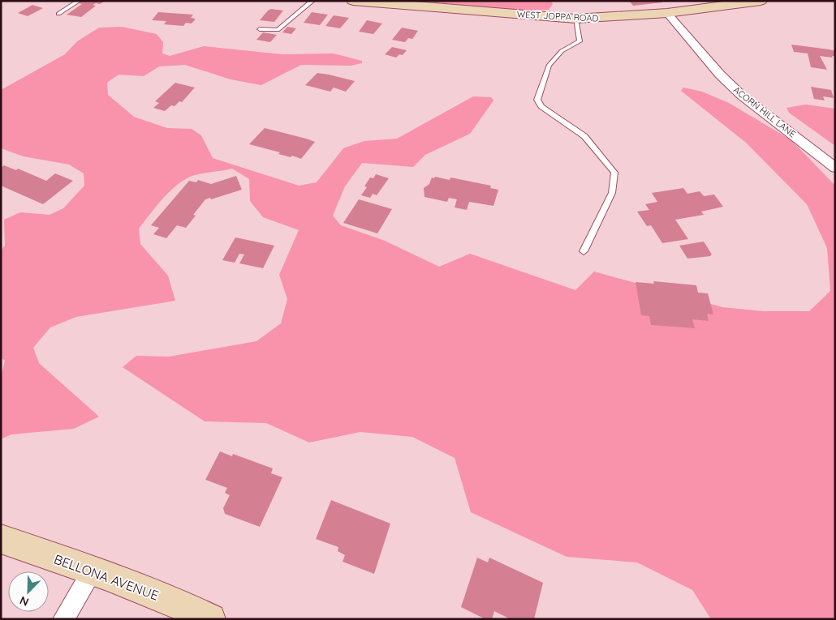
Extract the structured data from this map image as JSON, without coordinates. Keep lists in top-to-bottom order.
{
  "streets": {
    "street": ["WEST JOPPA ROAD", "ACORN HILL LANE", "BELLONA AVENUE"]
  },
  "crossings": [
    ["WEST JOPPA ROAD", "ACORN HILL LANE"]
  ],
  "north": "bottom left"
}
